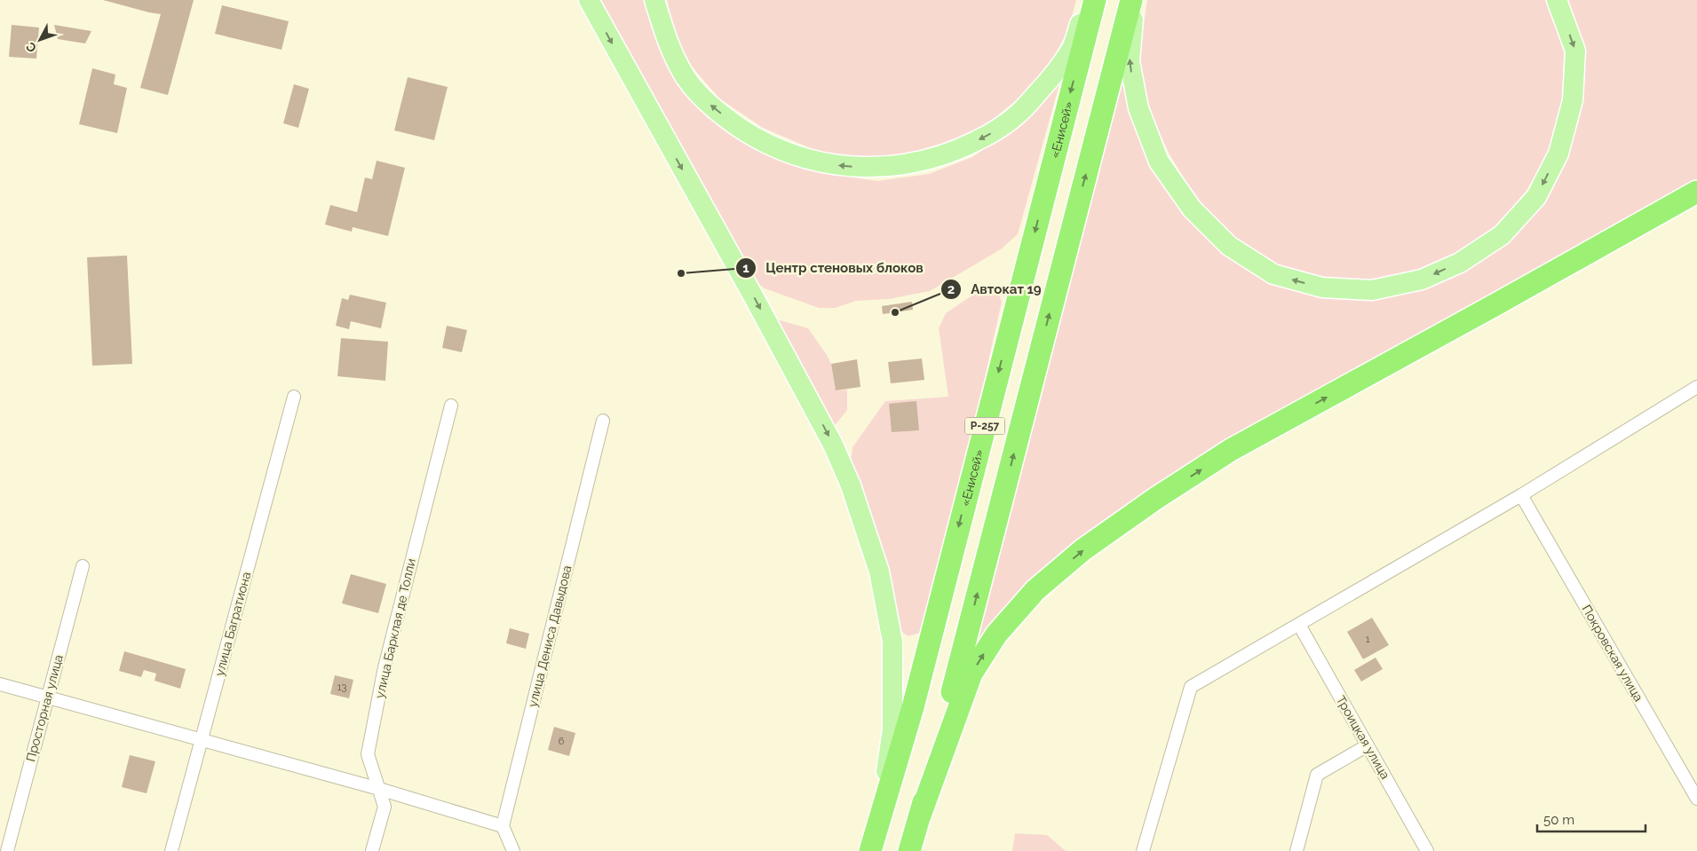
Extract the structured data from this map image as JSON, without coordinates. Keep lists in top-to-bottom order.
{
  "streets": {
    "highway": ["«Енисей»", "Р-257"],
    "street": [
      "улица Багратиона",
      "улица Барклая де Толли",
      "улица Дениса Давыдова",
      "Покровская улица",
      "Просторная улица",
      "Троицкая улица"
    ]
  },
  "places": ["Центр стеновых блоков", "Автокат 19"],
  "house_numbers": ["1", "13", "6"],
  "scale_bar": "50 m",
  "north": "bottom left"
}
